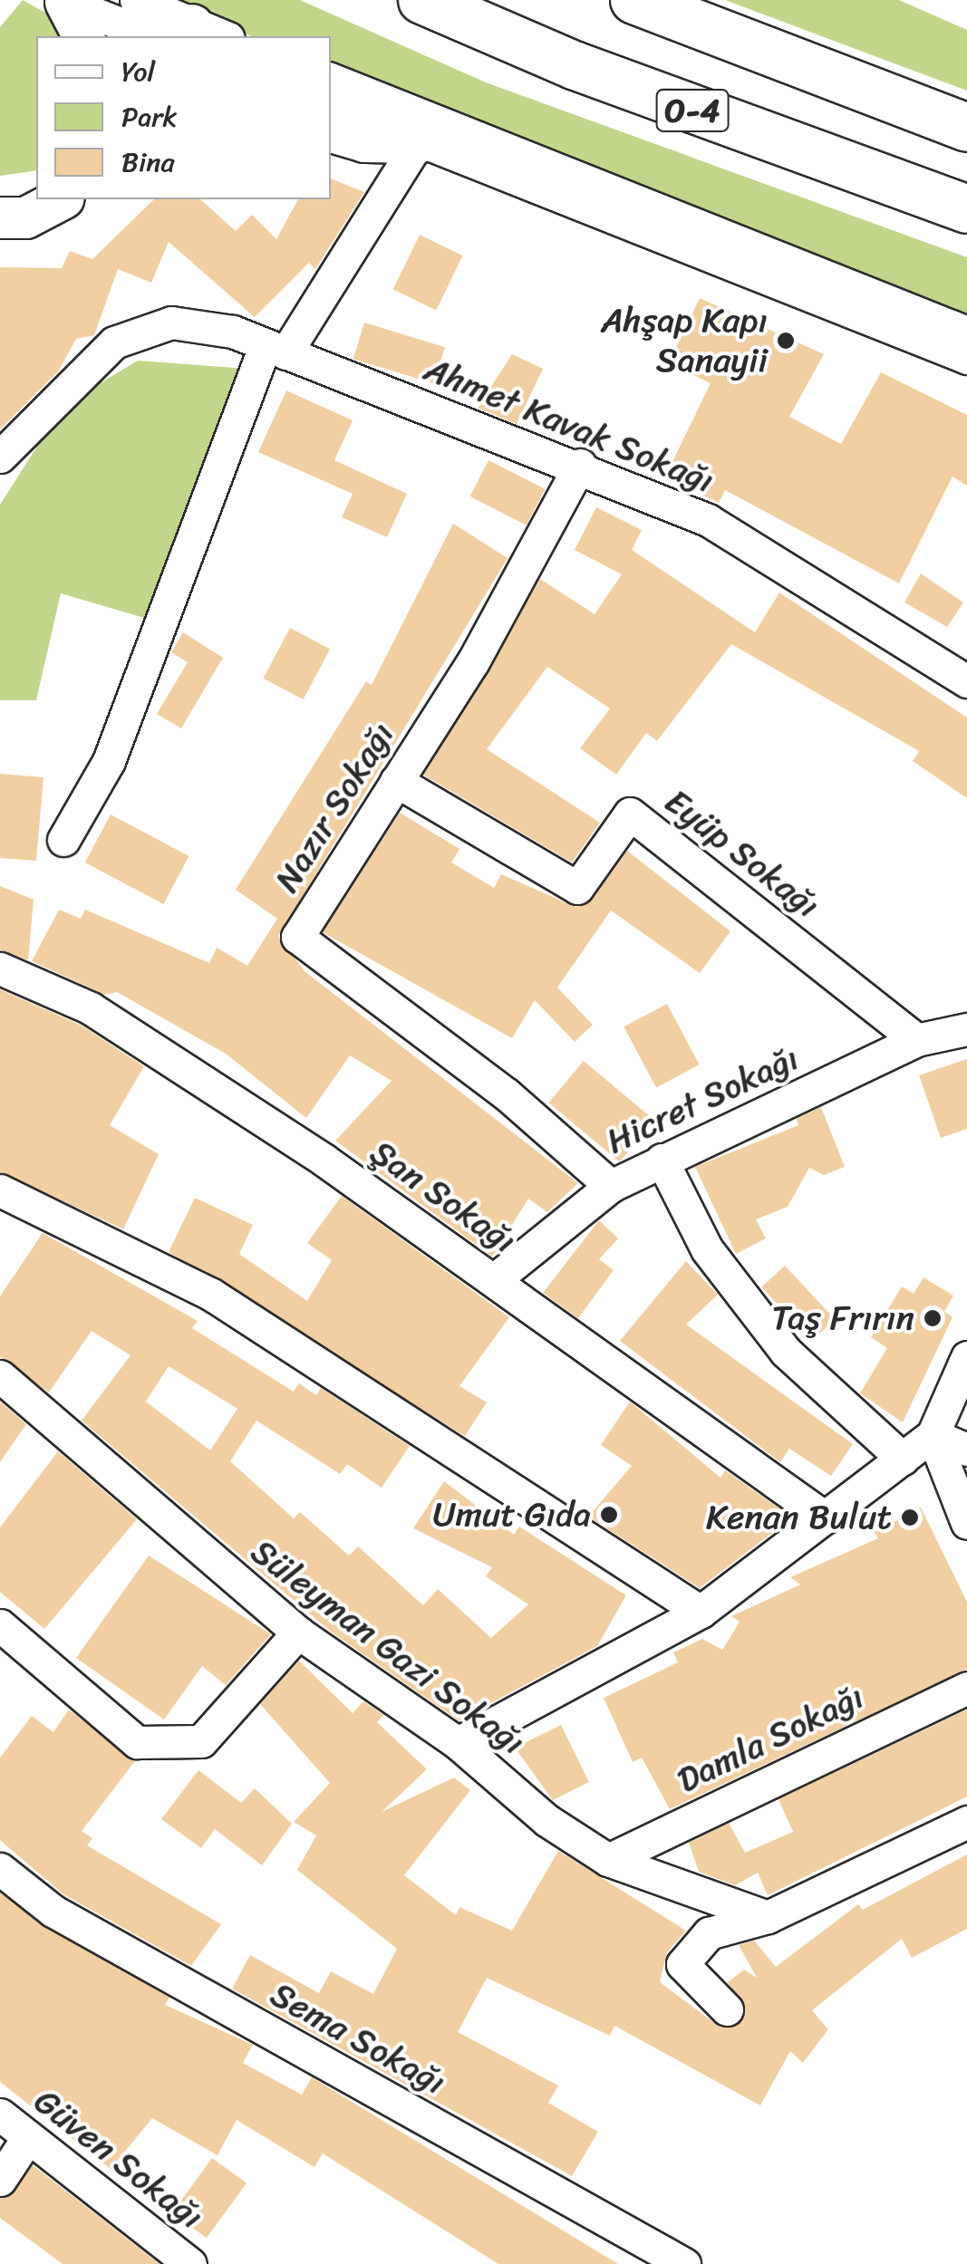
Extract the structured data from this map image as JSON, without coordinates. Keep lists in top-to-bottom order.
{
  "streets": {
    "highway": ["O-4"],
    "street": [
      "Ahmet Kavak Sokağı",
      "Nazır Sokağı",
      "Eyüp Sokağı",
      "Hicret Sokağı",
      "Şan Sokağı",
      "Süleyman Gazi Sokağı",
      "Damla Sokağı",
      "Sema Sokağı",
      "Güven Sokağı"
    ]
  },
  "crossings": [
    ["Ahmet Kavak Sokağı", "Nazır Sokağı"],
    ["Nazır Sokağı", "Eyüp Sokağı"],
    ["Nazır Sokağı", "Hicret Sokağı"],
    ["Eyüp Sokağı", "Hicret Sokağı"],
    ["Hicret Sokağı", "Şan Sokağı"],
    ["Süleyman Gazi Sokağı", "Damla Sokağı"]
  ],
  "places": [
    "Ahşap Kapı Sanayii",
    "Taş Frırın",
    "Umut Gıda",
    "Kenan Bulut"
  ],
  "legend": ["Yol", "Park", "Bina"]
}
